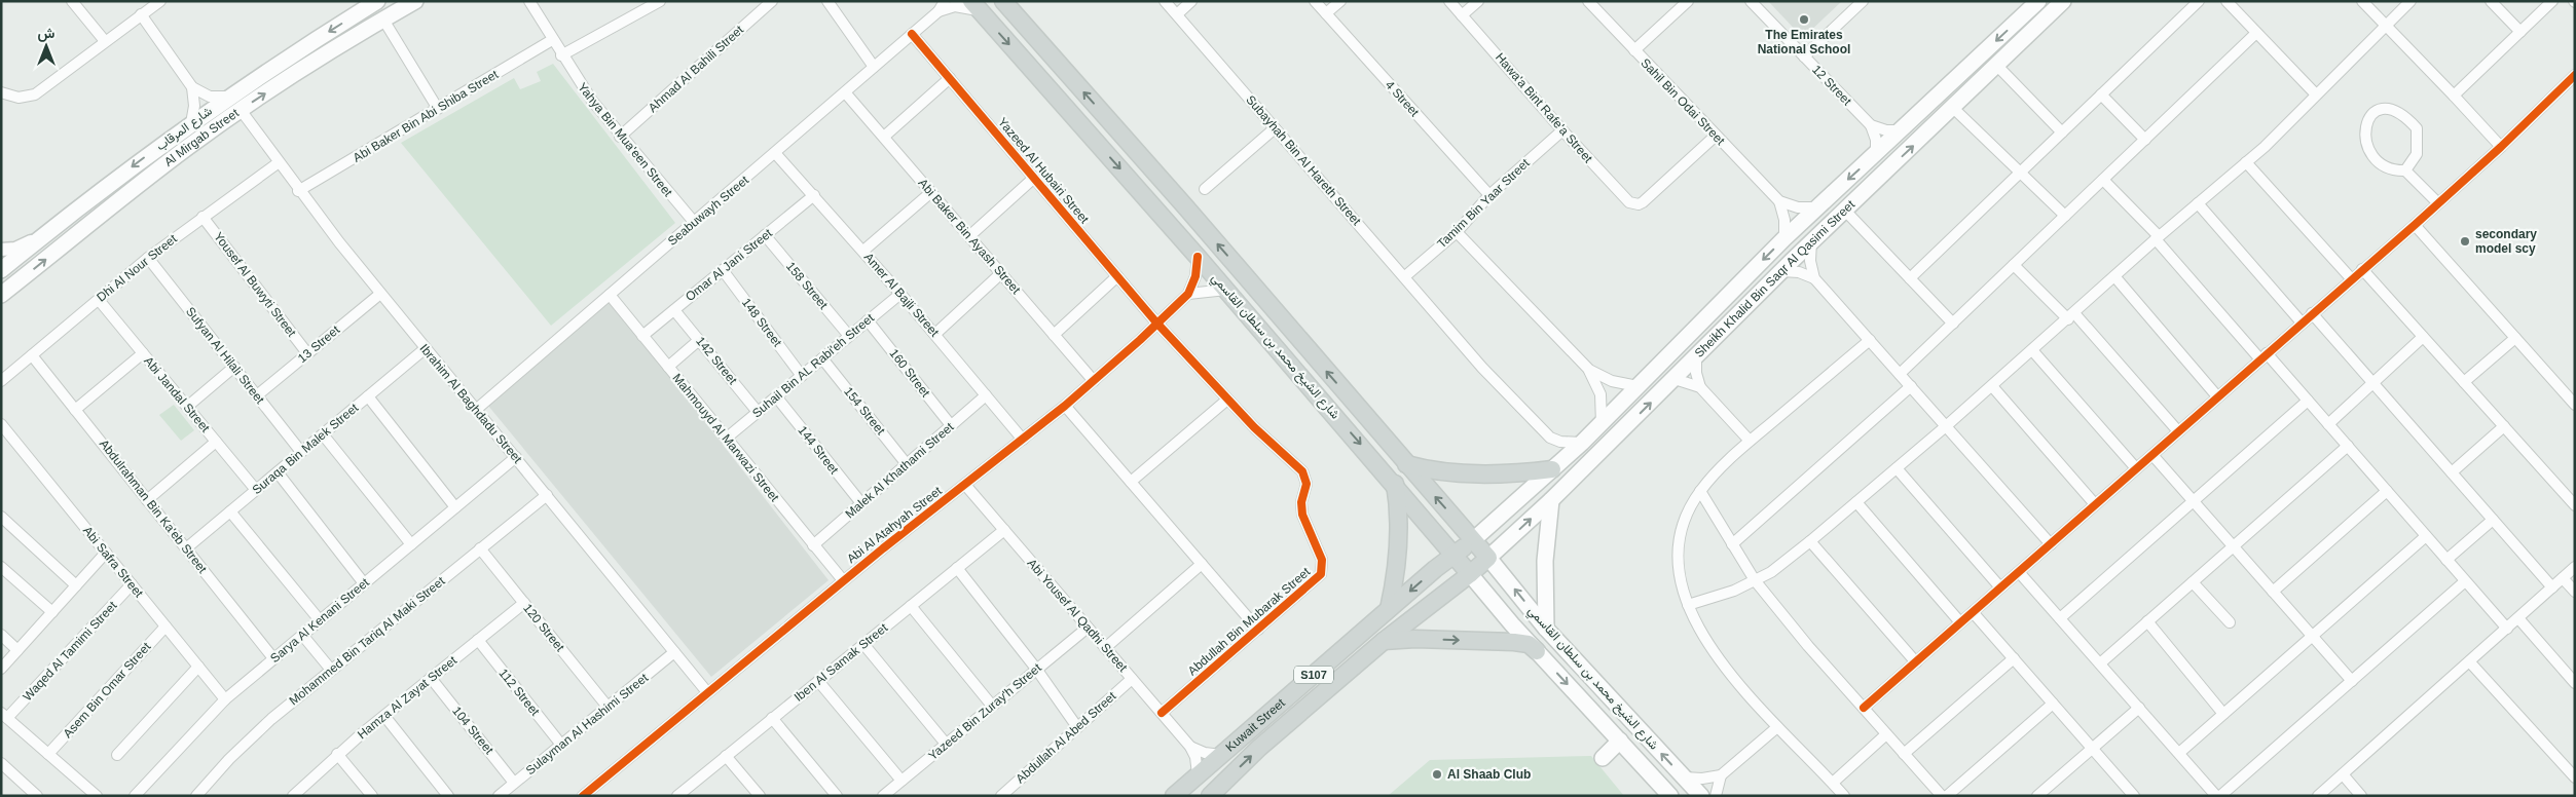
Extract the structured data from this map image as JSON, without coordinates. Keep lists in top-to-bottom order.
{
  "streets": {
    "main road": [
      "شارع المرقاب",
      "Al Mirgab Street",
      "Sheikh Khalid Bin Saqr Al Qasimi Street",
      "شارع الشيخ محمد بن سلطان القاسمي",
      "S107",
      "Kuwait Street"
    ],
    "street": [
      "Ahmad Al Bahili Street",
      "12 Street",
      "4 Street",
      "Sahil Bin Odai Street",
      "Hawa'a Bint Rafe'a Street",
      "Abi Baker Bin Abi Shiba Street",
      "Yahya Bin Mua'een Street",
      "Subayhah Bin Al Hareth Street",
      "Yazeed Al Hubairi Street",
      "Tamim Bin Yaar Street",
      "Seabuwayh Street",
      "Abi Baker Bin Ayash Street",
      "Omar Al Jani Street",
      "Dhi Al Nour Street",
      "Yousef Al Buwyti Street",
      "158 Street",
      "Amer Al Bajli Street",
      "148 Street",
      "13 Street",
      "Sufyan Al Hilali Street",
      "142 Street",
      "Suhail Bin AL Rabi'eh Street",
      "160 Street",
      "Abi Jandal Street",
      "Ibrahim Al Baghdadu Street",
      "154 Street",
      "Mahmouyd Al Marwazi Street",
      "Suraqa Bin Malek Street",
      "144 Street",
      "Malek Al Khathami Street",
      "Abdulrahman Bin Ka'eb Street",
      "Abi Al Atahyah Street",
      "Abi Safra Street",
      "Abi Yousef Al Qadhi Street",
      "Sarya Al Kenani Street",
      "Abdullah Bin Mubarak Street",
      "120 Street",
      "Mohammed Bin Tariq Al Maki Street",
      "Waqed Al Tamimi Street",
      "Iben Al Samak Street",
      "Asem Bin Omar Street",
      "112 Street",
      "Hamza Al Zayat Street",
      "Yazeed Bin Zuray'h Street",
      "Sulayman Al Hashimi Street",
      "104 Street",
      "Abdullah Al Abed Street"
    ]
  },
  "crossings": [
    ["Ahmad Al Bahili Street", "Yahya Bin Mua'een Street"],
    ["4 Street", "Tamim Bin Yaar Street"],
    ["Sahil Bin Odai Street", "Hawa'a Bint Rafe'a Street"],
    ["Hawa'a Bint Rafe'a Street", "Tamim Bin Yaar Street"],
    ["Abi Baker Bin Abi Shiba Street", "Yahya Bin Mua'een Street"],
    ["Abi Baker Bin Abi Shiba Street", "Ibrahim Al Baghdadu Street"],
    ["Al Mirgab Street", "Ibrahim Al Baghdadu Street"],
    ["Yahya Bin Mua'een Street", "Seabuwayh Street"],
    ["Subayhah Bin Al Hareth Street", "Tamim Bin Yaar Street"],
    ["Subayhah Bin Al Hareth Street", "Sheikh Khalid Bin Saqr Al Qasimi Street"],
    ["Yazeed Al Hubairi Street", "Seabuwayh Street"],
    ["Yazeed Al Hubairi Street", "Abi Al Atahyah Street"],
    ["Yazeed Al Hubairi Street", "Abdullah Bin Mubarak Street"],
    ["Seabuwayh Street", "Abi Baker Bin Ayash Street"],
    ["Seabuwayh Street", "Amer Al Bajli Street"],
    ["Seabuwayh Street", "Ibrahim Al Baghdadu Street"],
    ["Seabuwayh Street", "Mahmouyd Al Marwazi Street"],
    ["Abi Baker Bin Ayash Street", "Abi Al Atahyah Street"],
    ["Omar Al Jani Street", "158 Street"],
    ["Omar Al Jani Street", "Amer Al Bajli Street"],
    ["Omar Al Jani Street", "148 Street"],
    ["Omar Al Jani Street", "142 Street"],
    ["Omar Al Jani Street", "Mahmouyd Al Marwazi Street"],
    ["Dhi Al Nour Street", "Yousef Al Buwyti Street"],
    ["Dhi Al Nour Street", "Sufyan Al Hilali Street"],
    ["Dhi Al Nour Street", "Abi Jandal Street"],
    ["Dhi Al Nour Street", "Ibrahim Al Baghdadu Street"],
    ["Dhi Al Nour Street", "Abdulrahman Bin Ka'eb Street"],
    ["Sheikh Khalid Bin Saqr Al Qasimi Street", "شارع الشيخ محمد بن سلطان القاسمي"],
    ["Sheikh Khalid Bin Saqr Al Qasimi Street", "Kuwait Street"],
    ["Yousef Al Buwyti Street", "13 Street"],
    ["158 Street", "Suhail Bin AL Rabi'eh Street"],
    ["Amer Al Bajli Street", "Suhail Bin AL Rabi'eh Street"],
    ["Amer Al Bajli Street", "Malek Al Khathami Street"],
    ["Amer Al Bajli Street", "Abi Al Atahyah Street"],
    ["148 Street", "Suhail Bin AL Rabi'eh Street"],
    ["13 Street", "Sufyan Al Hilali Street"],
    ["13 Street", "Ibrahim Al Baghdadu Street"],
    ["شارع الشيخ محمد بن سلطان القاسمي", "Abi Al Atahyah Street"],
    ["شارع الشيخ محمد بن سلطان القاسمي", "Kuwait Street"],
    ["Sufyan Al Hilali Street", "Suraqa Bin Malek Street"],
    ["142 Street", "Suhail Bin AL Rabi'eh Street"],
    ["Suhail Bin AL Rabi'eh Street", "160 Street"],
    ["Suhail Bin AL Rabi'eh Street", "154 Street"],
    ["Suhail Bin AL Rabi'eh Street", "Mahmouyd Al Marwazi Street"],
    ["Suhail Bin AL Rabi'eh Street", "144 Street"],
    ["160 Street", "Malek Al Khathami Street"],
    ["Abi Jandal Street", "Suraqa Bin Malek Street"],
    ["Ibrahim Al Baghdadu Street", "Suraqa Bin Malek Street"],
    ["Ibrahim Al Baghdadu Street", "Abi Al Atahyah Street"],
    ["Ibrahim Al Baghdadu Street", "Sarya Al Kenani Street"],
    ["Ibrahim Al Baghdadu Street", "Mohammed Bin Tariq Al Maki Street"],
    ["Ibrahim Al Baghdadu Street", "Sulayman Al Hashimi Street"],
    ["154 Street", "Malek Al Khathami Street"],
    ["Mahmouyd Al Marwazi Street", "Malek Al Khathami Street"],
    ["Mahmouyd Al Marwazi Street", "Abi Al Atahyah Street"],
    ["Suraqa Bin Malek Street", "Abdulrahman Bin Ka'eb Street"],
    ["144 Street", "Malek Al Khathami Street"],
    ["Abdulrahman Bin Ka'eb Street", "Sarya Al Kenani Street"],
    ["Abi Al Atahyah Street", "Abi Yousef Al Qadhi Street"],
    ["Abi Al Atahyah Street", "Abdullah Bin Mubarak Street"],
    ["Abi Safra Street", "Sarya Al Kenani Street"],
    ["Abi Safra Street", "Waqed Al Tamimi Street"],
    ["Abi Safra Street", "Asem Bin Omar Street"],
    ["Abi Yousef Al Qadhi Street", "Abdullah Bin Mubarak Street"],
    ["Abi Yousef Al Qadhi Street", "Iben Al Samak Street"],
    ["Abi Yousef Al Qadhi Street", "Yazeed Bin Zuray'h Street"],
    ["Abi Yousef Al Qadhi Street", "Kuwait Street"],
    ["Abi Yousef Al Qadhi Street", "Abdullah Al Abed Street"],
    ["120 Street", "Mohammed Bin Tariq Al Maki Street"],
    ["120 Street", "Hamza Al Zayat Street"],
    ["120 Street", "Sulayman Al Hashimi Street"],
    ["112 Street", "Hamza Al Zayat Street"],
    ["112 Street", "Sulayman Al Hashimi Street"],
    ["Hamza Al Zayat Street", "104 Street"],
    ["Sulayman Al Hashimi Street", "104 Street"]
  ],
  "one_way": ["شارع المرقاب", "Al Mirgab Street"],
  "places": ["The Emirates National School", "secondary model scy", "Al Shaab Club"],
  "north": "top"
}
